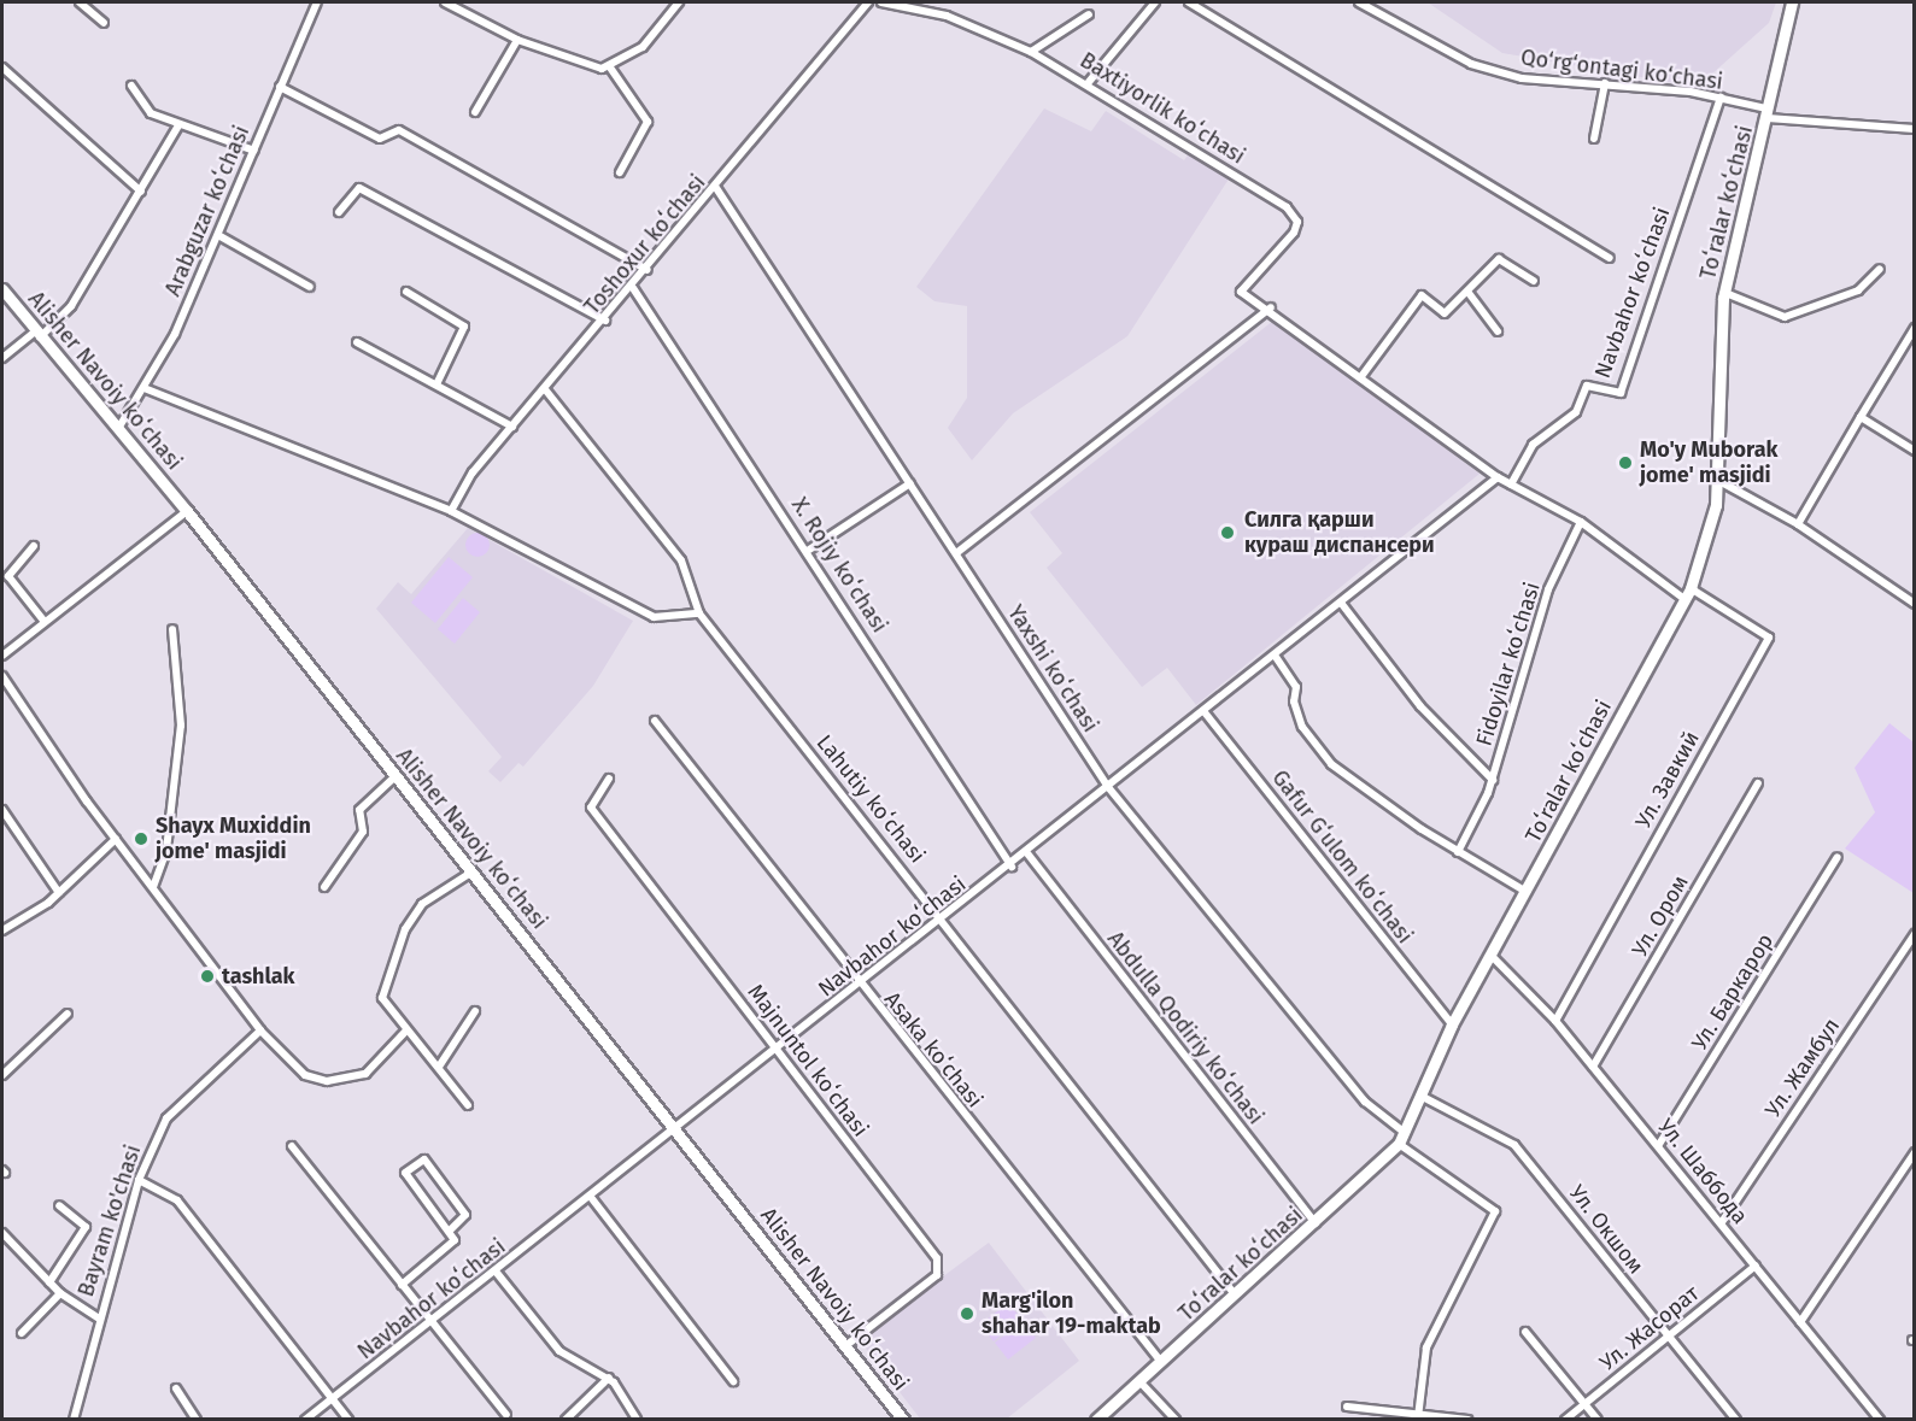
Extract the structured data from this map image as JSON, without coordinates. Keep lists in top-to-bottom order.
{
  "streets": {
    "main road": ["Toʻralar koʻchasi", "Alisher Navoiy koʻchasi"],
    "street": [
      "Qo‘rg‘ontagi ko‘chasi",
      "Baxtiyorlik koʻchasi",
      "Arabguzar koʻchasi",
      "Toshoxur koʻchasi",
      "Navbahor koʻchasi",
      "X. Rojiy koʻchasi",
      "Fidoyilar koʻchasi",
      "Yaxshi koʻchasi",
      "Ул. Завкий",
      "Lahutiy koʻchasi",
      "Gafur Gʻulom koʻchasi",
      "Ул. Ором",
      "Ул. Баркарор",
      "Abdulla Qodiriy koʻchasi",
      "Asaka koʻchasi",
      "Majnuntol koʻchasi",
      "Ул. Жамбул",
      "Ул. Шаббода",
      "Bayram ko'chasi",
      "Ул. Окшом",
      "Ул. Жасорат"
    ]
  },
  "crossings": [
    ["Qo‘rg‘ontagi ko‘chasi", "Toʻralar koʻchasi"],
    ["Qo‘rg‘ontagi ko‘chasi", "Navbahor koʻchasi"],
    ["Baxtiyorlik koʻchasi", "Navbahor koʻchasi"],
    ["Toʻralar koʻchasi", "Yaxshi koʻchasi"],
    ["Toʻralar koʻchasi", "Ул. Завкий"],
    ["Toʻralar koʻchasi", "Lahutiy koʻchasi"],
    ["Toʻralar koʻchasi", "Gafur Gʻulom koʻchasi"],
    ["Toʻralar koʻchasi", "Abdulla Qodiriy koʻchasi"],
    ["Toʻralar koʻchasi", "Asaka koʻchasi"],
    ["Toʻralar koʻchasi", "Ул. Шаббода"],
    ["Toʻralar koʻchasi", "Ул. Окшом"],
    ["Arabguzar koʻchasi", "Alisher Navoiy koʻchasi"],
    ["Toshoxur koʻchasi", "X. Rojiy koʻchasi"],
    ["Toshoxur koʻchasi", "Yaxshi koʻchasi"],
    ["Toshoxur koʻchasi", "Lahutiy koʻchasi"],
    ["Navbahor koʻchasi", "Alisher Navoiy koʻchasi"],
    ["Navbahor koʻchasi", "X. Rojiy koʻchasi"],
    ["Navbahor koʻchasi", "Fidoyilar koʻchasi"],
    ["Navbahor koʻchasi", "Yaxshi koʻchasi"],
    ["Navbahor koʻchasi", "Lahutiy koʻchasi"],
    ["Navbahor koʻchasi", "Gafur Gʻulom koʻchasi"],
    ["Navbahor koʻchasi", "Abdulla Qodiriy koʻchasi"],
    ["Navbahor koʻchasi", "Asaka koʻchasi"],
    ["Navbahor koʻchasi", "Majnuntol koʻchasi"],
    ["Alisher Navoiy koʻchasi", "Majnuntol koʻchasi"],
    ["Ул. Завкий", "Ул. Шаббода"],
    ["Ул. Ором", "Ул. Шаббода"],
    ["Ул. Баркарор", "Ул. Шаббода"],
    ["Ул. Жамбул", "Ул. Шаббода"],
    ["Ул. Шаббода", "Ул. Жасорат"],
    ["Ул. Окшом", "Ул. Жасорат"]
  ],
  "places": [
    "Mo'y Muborak jome' masjidi",
    "Силга қарши кураш диспансери",
    "Shayx Muxiddin jome' masjidi",
    "tashlak",
    "Marg'ilon shahar 19-maktab"
  ]
}
